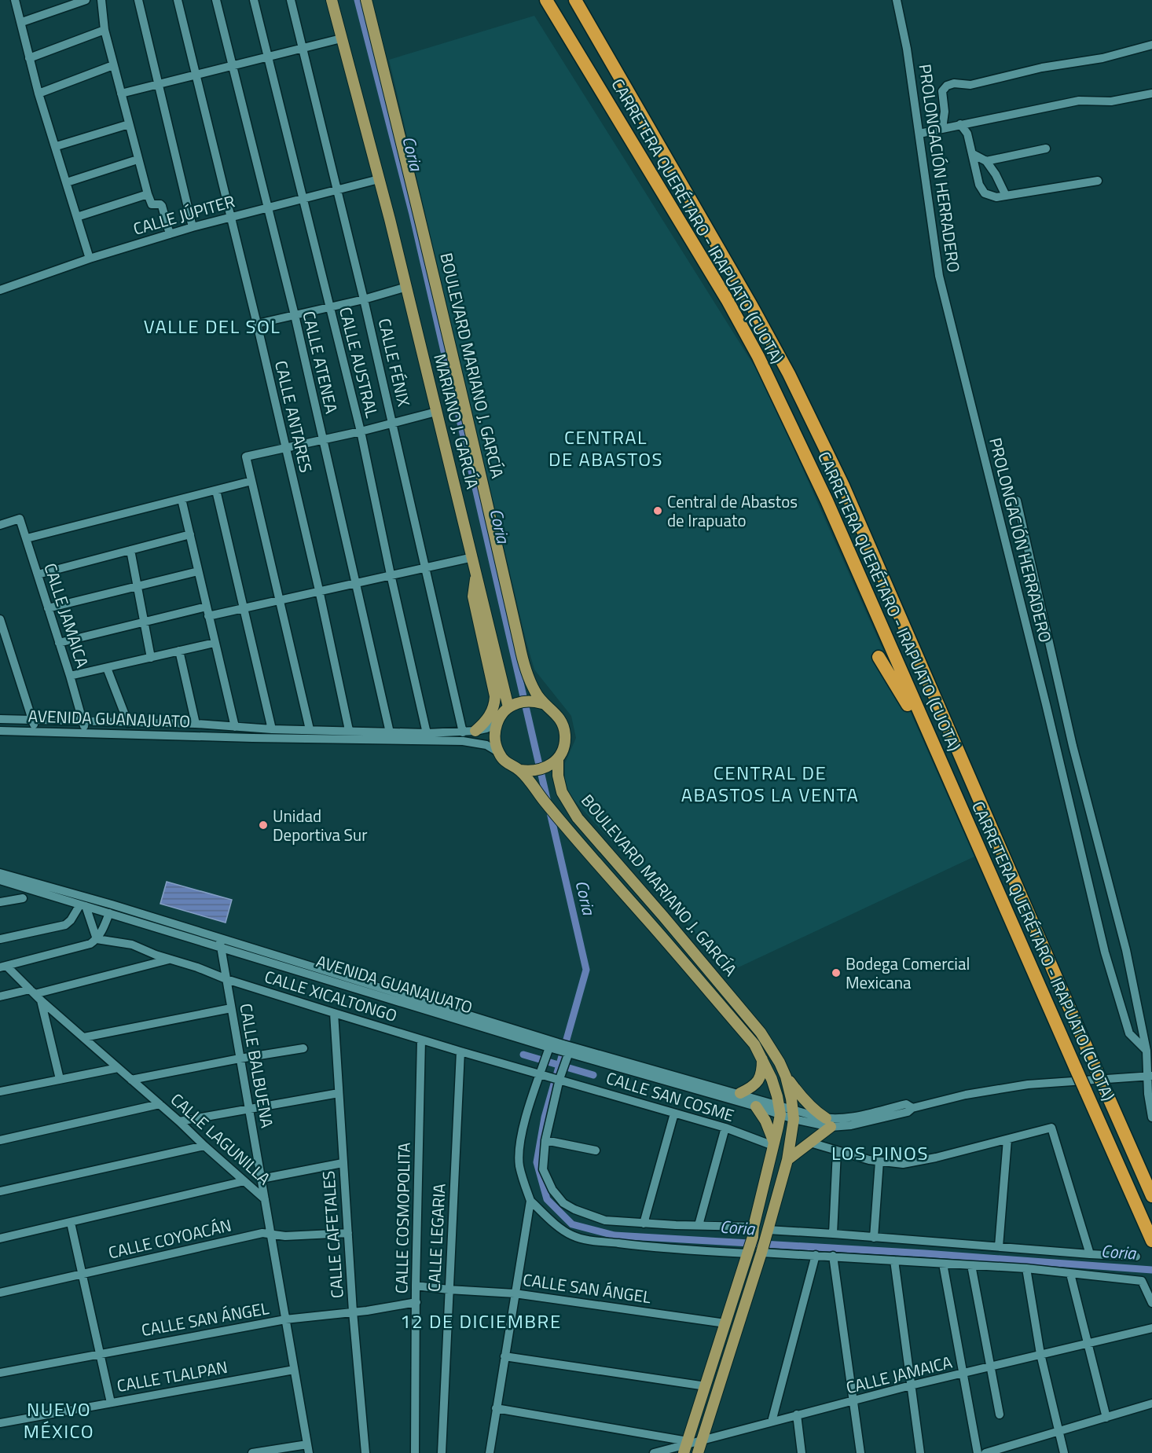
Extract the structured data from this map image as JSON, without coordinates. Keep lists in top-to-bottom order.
{
  "streets": {
    "highway": ["CARRETERA QUERÉTARO - IRAPUATO (CUOTA)"],
    "main road": ["BOULEVARD MARIANO J. GARCÍA", "MARIANO J. GARCÍA"],
    "street": [
      "PROLONGACIÓN HERRADERO",
      "CALLE JÚPITER",
      "CALLE ATENEA",
      "CALLE AUSTRAL",
      "CALLE FÉNIX",
      "CALLE ANTARES",
      "CALLE JAMAICA",
      "AVENIDA GUANAJUATO",
      "CALLE XICALTONGO",
      "CALLE BALBUENA",
      "CALLE SAN COSME",
      "CALLE LAGUNILLA",
      "CALLE COSMOPOLITA",
      "CALLE CAFETALES",
      "CALLE LEGARIA",
      "CALLE COYOACÁN",
      "CALLE SAN ÁNGEL",
      "CALLE TLALPAN"
    ]
  },
  "crossings": [
    ["CALLE JÚPITER", "CALLE ATENEA"],
    ["CALLE JÚPITER", "CALLE AUSTRAL"],
    ["CALLE JÚPITER", "CALLE FÉNIX"],
    ["CALLE JÚPITER", "CALLE ANTARES"],
    ["CALLE JÚPITER", "MARIANO J. GARCÍA"],
    ["CALLE ATENEA", "AVENIDA GUANAJUATO"],
    ["CALLE AUSTRAL", "AVENIDA GUANAJUATO"],
    ["CALLE FÉNIX", "AVENIDA GUANAJUATO"],
    ["BOULEVARD MARIANO J. GARCÍA", "MARIANO J. GARCÍA"],
    ["BOULEVARD MARIANO J. GARCÍA", "CALLE JAMAICA"],
    ["BOULEVARD MARIANO J. GARCÍA", "AVENIDA GUANAJUATO"],
    ["BOULEVARD MARIANO J. GARCÍA", "CALLE SAN COSME"],
    ["BOULEVARD MARIANO J. GARCÍA", "CALLE SAN ÁNGEL"],
    ["CALLE ANTARES", "AVENIDA GUANAJUATO"],
    ["MARIANO J. GARCÍA", "AVENIDA GUANAJUATO"],
    ["CALLE JAMAICA", "AVENIDA GUANAJUATO"],
    ["AVENIDA GUANAJUATO", "CALLE BALBUENA"],
    ["CALLE XICALTONGO", "CALLE BALBUENA"],
    ["CALLE XICALTONGO", "CALLE SAN COSME"],
    ["CALLE XICALTONGO", "CALLE COSMOPOLITA"],
    ["CALLE XICALTONGO", "CALLE CAFETALES"],
    ["CALLE XICALTONGO", "CALLE LEGARIA"],
    ["CALLE BALBUENA", "CALLE LAGUNILLA"],
    ["CALLE LAGUNILLA", "CALLE COYOACÁN"],
    ["CALLE LAGUNILLA", "CALLE SAN ÁNGEL"],
    ["CALLE LAGUNILLA", "CALLE TLALPAN"],
    ["CALLE COSMOPOLITA", "CALLE SAN ÁNGEL"],
    ["CALLE CAFETALES", "CALLE COYOACÁN"],
    ["CALLE CAFETALES", "CALLE SAN ÁNGEL"],
    ["CALLE LEGARIA", "CALLE SAN ÁNGEL"]
  ],
  "districts": [
    "VALLE DEL SOL",
    "CENTRAL DE ABASTOS",
    "CENTRAL DE ABASTOS LA VENTA",
    "LOS PINOS",
    "12 DE DICIEMBRE",
    "NUEVO MÉXICO"
  ],
  "water": ["Coria"],
  "places": ["Central de Abastos de Irapuato", "Unidad Deportiva Sur", "Bodega Comercial Mexicana"]
}
